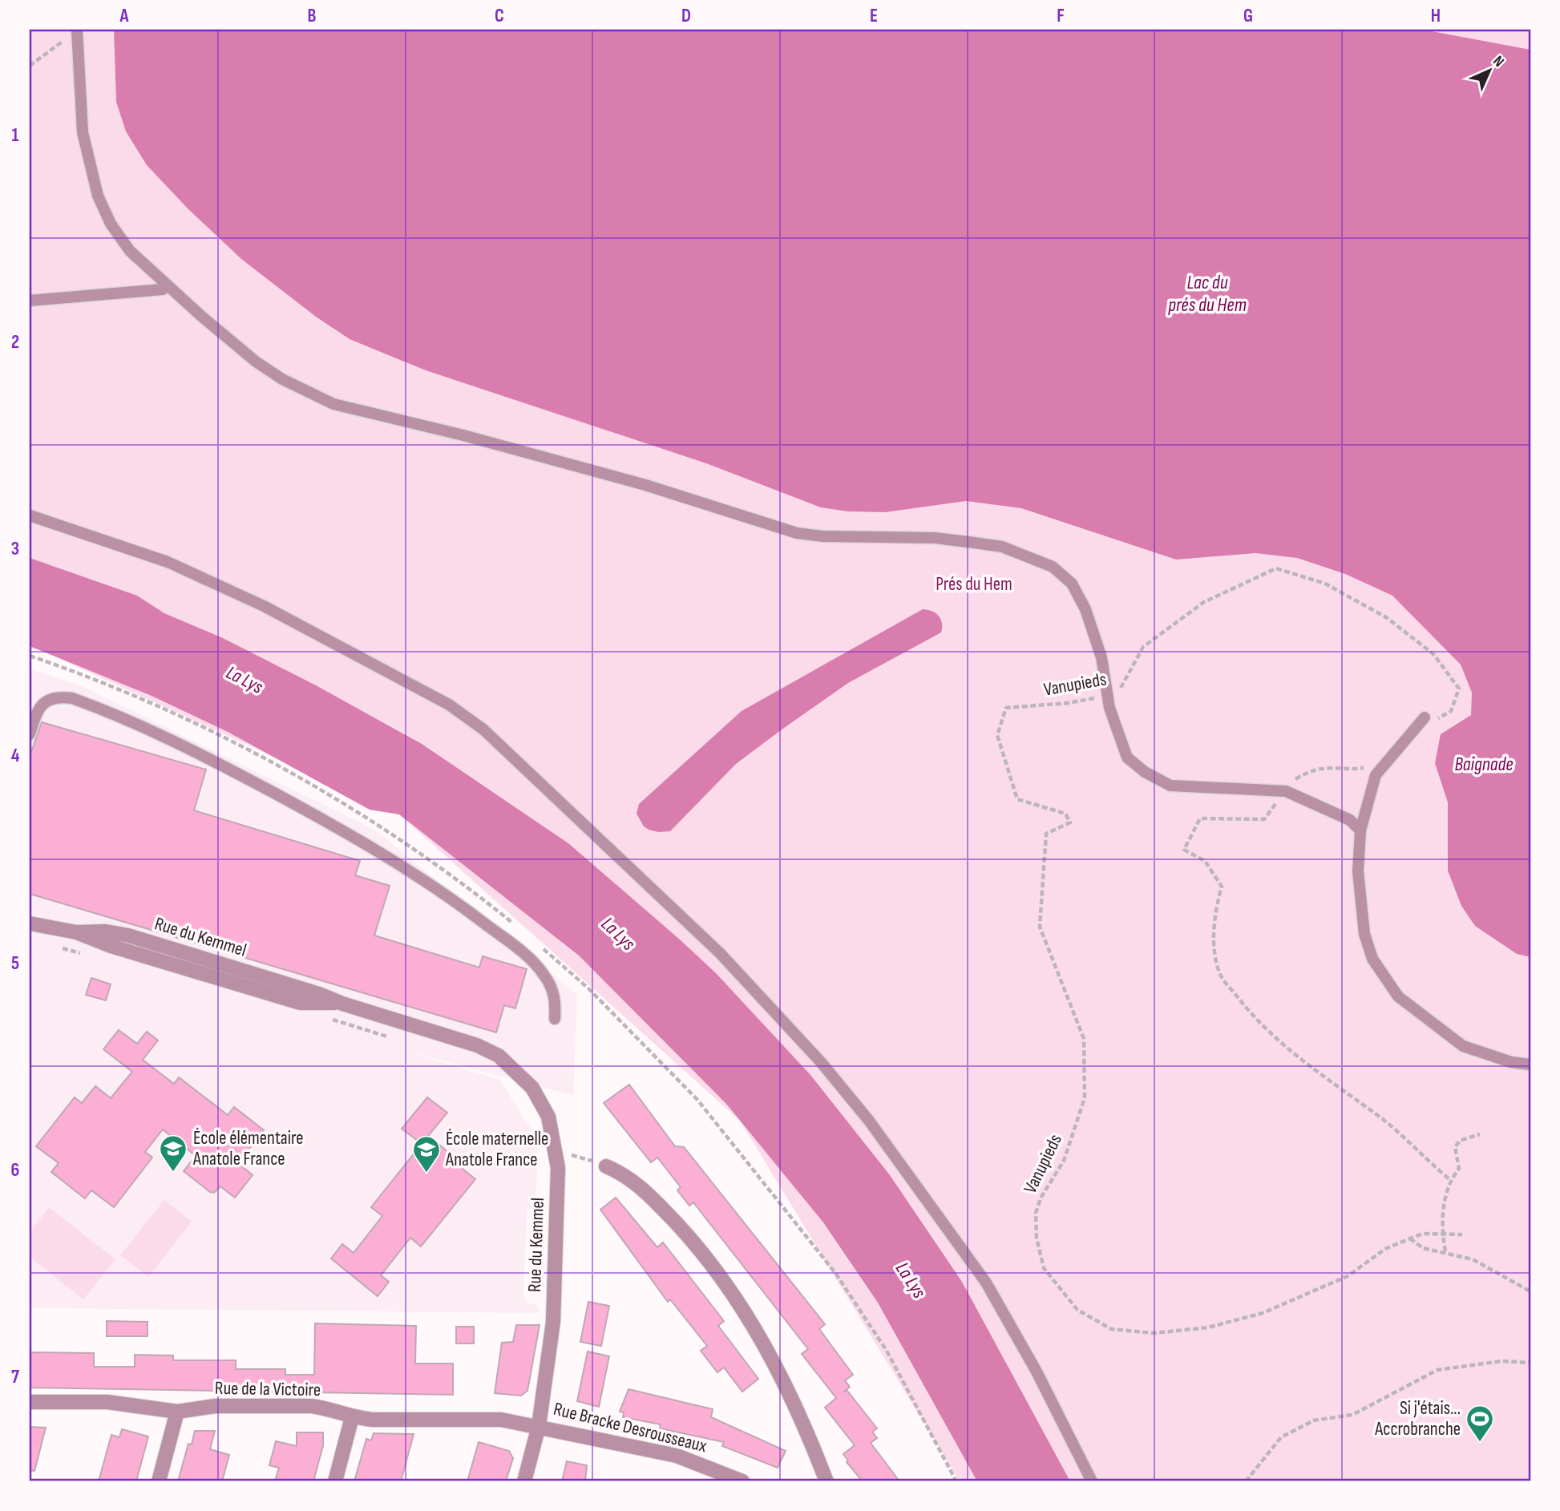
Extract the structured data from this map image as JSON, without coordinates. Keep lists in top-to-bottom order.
{
  "streets": {
    "street": ["Rue du Kemmel", "Rue de la Victoire", "Rue Bracke Desrousseaux"],
    "path": ["Vanupieds"]
  },
  "crossings": [
    ["Rue du Kemmel", "Rue de la Victoire"],
    ["Rue du Kemmel", "Rue Bracke Desrousseaux"],
    ["Rue de la Victoire", "Rue Bracke Desrousseaux"]
  ],
  "water": ["Lac du prés du Hem", "La Lys", "Baignade"],
  "parks": ["Prés du Hem"],
  "places": {
    "school or university": ["École élémentaire Anatole France", "École maternelle Anatole France"],
    "sports": ["Si j'étais... Accrobranche"]
  },
  "north": "top right",
  "grid": {
    "columns": [
      "A",
      "B",
      "C",
      "D",
      "E",
      "F",
      "G",
      "H"
    ],
    "rows": [
      "1",
      "2",
      "3",
      "4",
      "5",
      "6",
      "7"
    ]
  }
}
